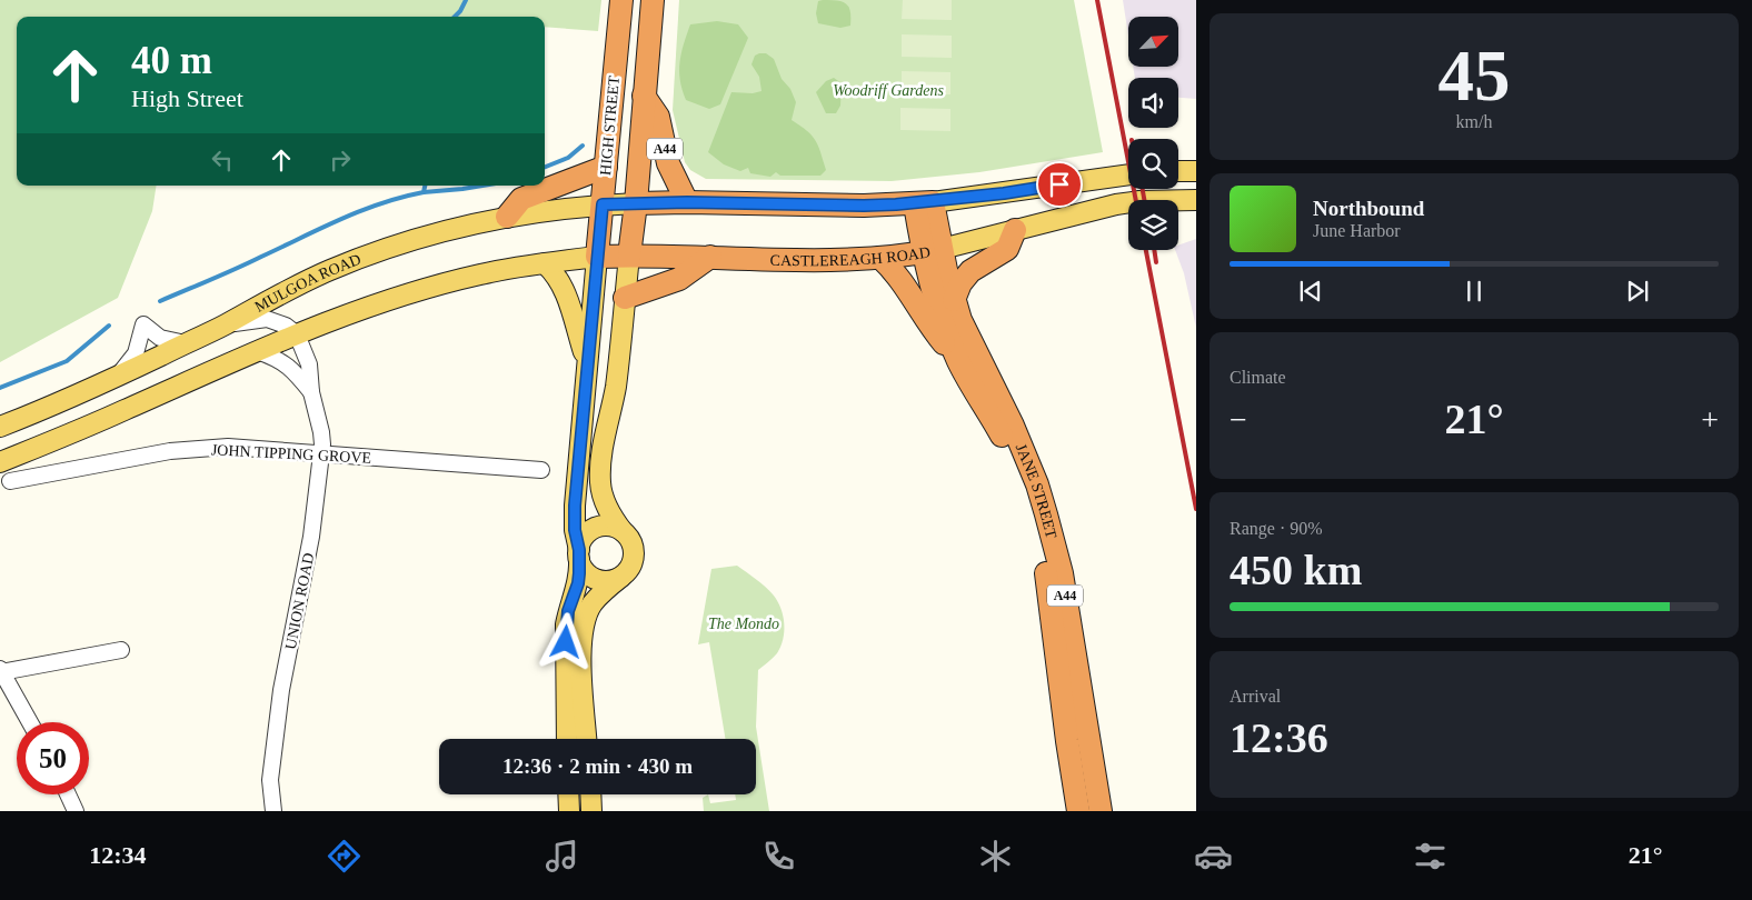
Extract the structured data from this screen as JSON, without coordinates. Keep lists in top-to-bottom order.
{
  "streets": {
    "highway": [
      "HIGH STREET",
      "A44",
      "CASTLEREAGH ROAD",
      "JANE STREET"
    ],
    "main road": ["MULGOA ROAD"],
    "street": ["JOHN TIPPING GROVE", "UNION ROAD"]
  },
  "crossings": [
    ["HIGH STREET", "CASTLEREAGH ROAD"],
    ["HIGH STREET", "MULGOA ROAD"],
    ["A44", "CASTLEREAGH ROAD"],
    ["A44", "JANE STREET"],
    ["CASTLEREAGH ROAD", "JANE STREET"],
    ["JOHN TIPPING GROVE", "UNION ROAD"]
  ],
  "parks": ["Woodriff Gardens", "The Mondo"],
  "north": "top right",
  "page": {
    "tile": [
      ["45", "km/h"],
      "Climate",
      ["Range · 90%", "450 km"],
      ["Arrival", "12:36"]
    ],
    "turn": ["40 m", "High Street"],
    "song": ["Northbound", "June Harbor"],
    "heat": ["−", "21°", "+"],
    "limit": "50",
    "trip": "12:36 · 2 min · 430 m",
    "tabs": ["12:34", "21°"]
  }
}
